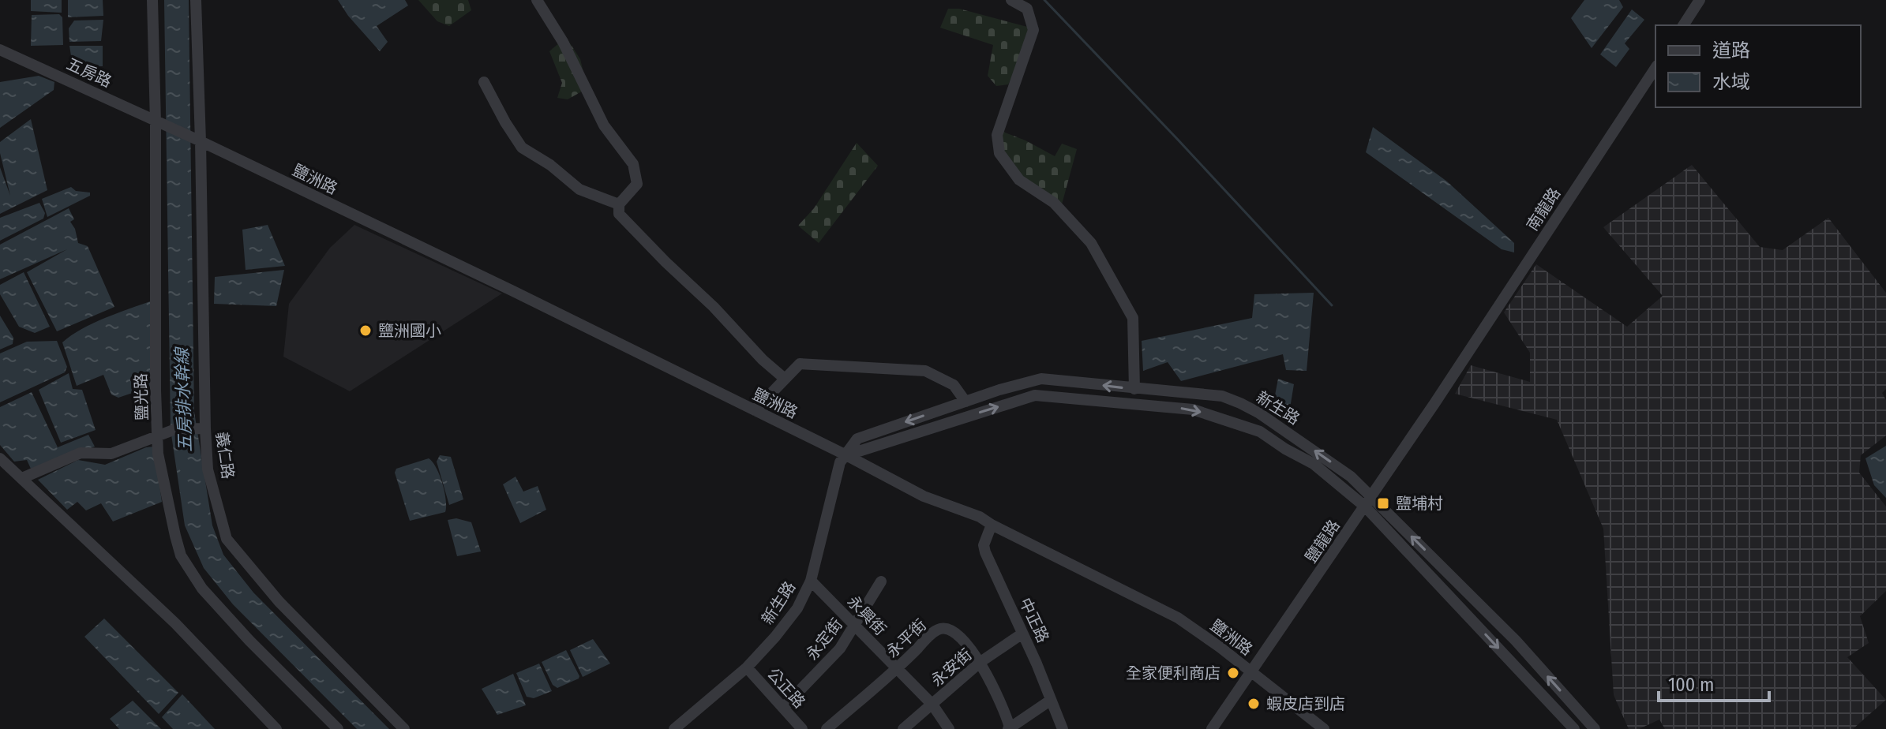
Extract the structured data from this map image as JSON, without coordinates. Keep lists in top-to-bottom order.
{
  "streets": {
    "street": [
      "五房路",
      "鹽洲路",
      "南龍路",
      "鹽光路",
      "新生路",
      "義仁路",
      "鹽龍路",
      "永興街",
      "中正路",
      "永平街",
      "永定街",
      "永安街",
      "公正路"
    ]
  },
  "crossings": [
    ["五房路", "鹽洲路"],
    ["五房路", "鹽光路"],
    ["五房路", "義仁路"],
    ["鹽洲路", "新生路"],
    ["鹽洲路", "義仁路"],
    ["鹽洲路", "鹽龍路"],
    ["鹽洲路", "中正路"],
    ["南龍路", "鹽龍路"],
    ["新生路", "鹽龍路"],
    ["新生路", "永興街"],
    ["新生路", "公正路"],
    ["永興街", "永平街"],
    ["永興街", "永定街"],
    ["永興街", "永安街"],
    ["中正路", "永安街"],
    ["永平街", "永安街"],
    ["永定街", "公正路"]
  ],
  "water": ["五房排水幹線"],
  "places": {
    "other": ["鹽洲國小", "全家便利商店", "蝦皮店到店"],
    "transit": ["鹽埔村"]
  },
  "legend": ["道路", "水域"],
  "scale_bar": "100 m"
}
